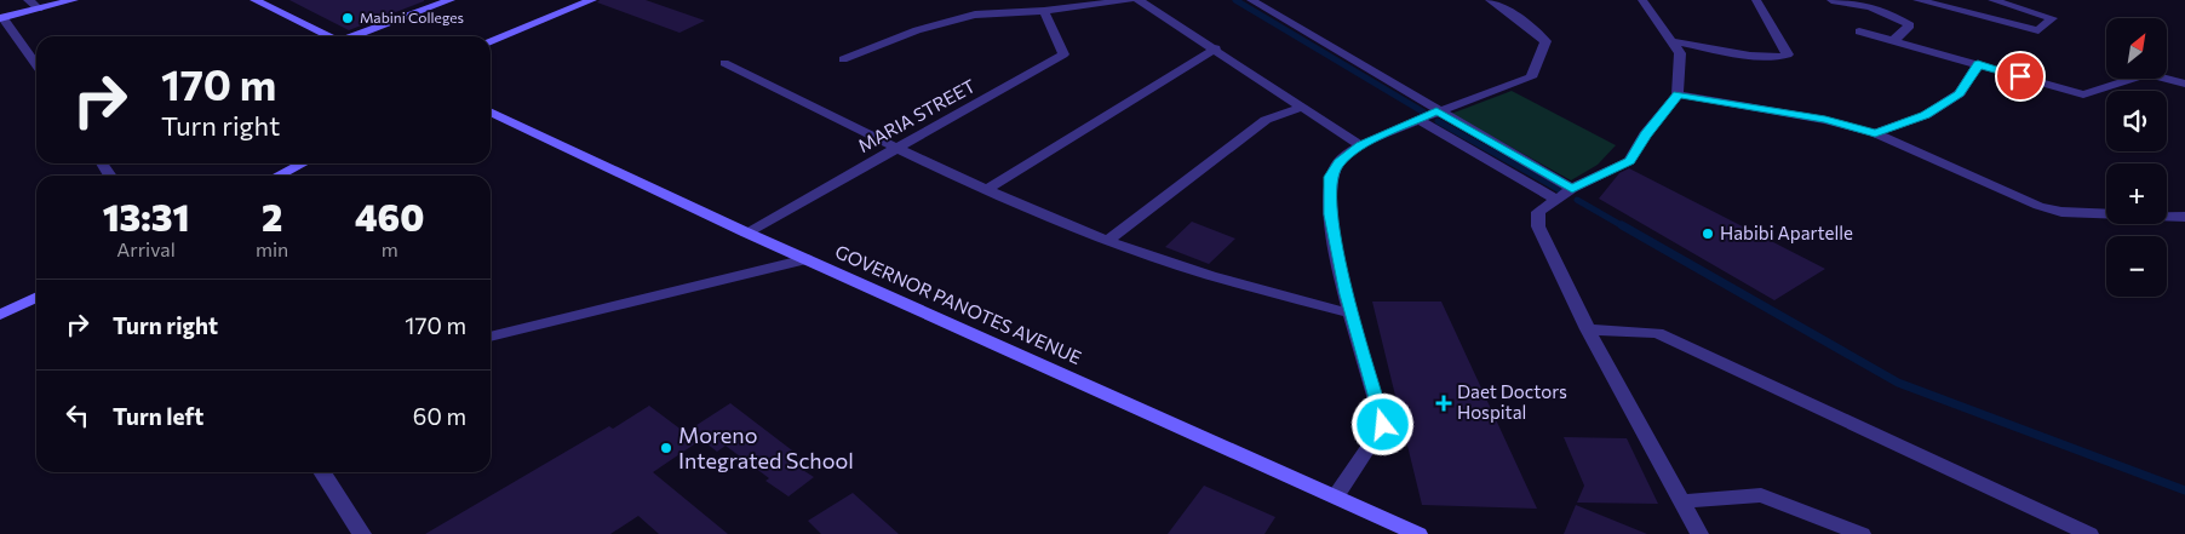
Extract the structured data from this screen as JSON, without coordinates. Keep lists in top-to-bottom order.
{
  "streets": {
    "main road": ["GOVERNOR PANOTES AVENUE"],
    "street": ["MARIA STREET"]
  },
  "crossings": [
    ["MARIA STREET", "GOVERNOR PANOTES AVENUE"]
  ],
  "places": {
    "other": ["Mabini Colleges", "Habibi Apartelle", "Moreno Integrated School"],
    "health": ["Daet Doctors Hospital"]
  },
  "north": "top right",
  "page": {
    "map_buttons": ["+", "−"],
    "turn": ["170 m", "Turn right"],
    "eta": [
      "13:31",
      "Arrival",
      "2",
      "min",
      "460",
      "m"
    ],
    "list": [
      {
        "name": "Turn right",
        "value": "170 m"
      },
      {
        "name": "Turn left",
        "value": "60 m"
      }
    ]
  }
}
